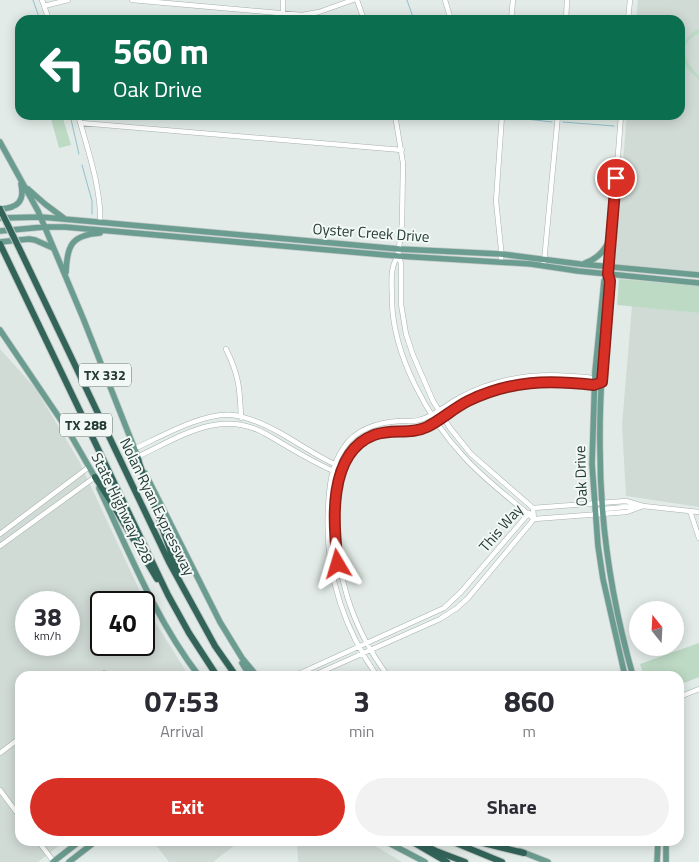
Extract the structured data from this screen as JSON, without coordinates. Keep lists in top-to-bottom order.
{
  "streets": {
    "highway": ["TX 288", "Nolan Ryan Expressway"],
    "main road": [
      "Oyster Creek Drive",
      "TX 332",
      "Oak Drive",
      "State Highway 228"
    ],
    "street": ["This Way"]
  },
  "crossings": [
    ["Oyster Creek Drive", "TX 332"],
    ["Oyster Creek Drive", "Oak Drive"]
  ],
  "north": "top",
  "page": {
    "turn": ["560 m", "Oak Drive"],
    "speed": "38 km/h",
    "limit": "40",
    "eta": [
      "07:53",
      "Arrival",
      "3",
      "min",
      "860",
      "m"
    ],
    "buttons": ["Exit", "Share"]
  }
}
